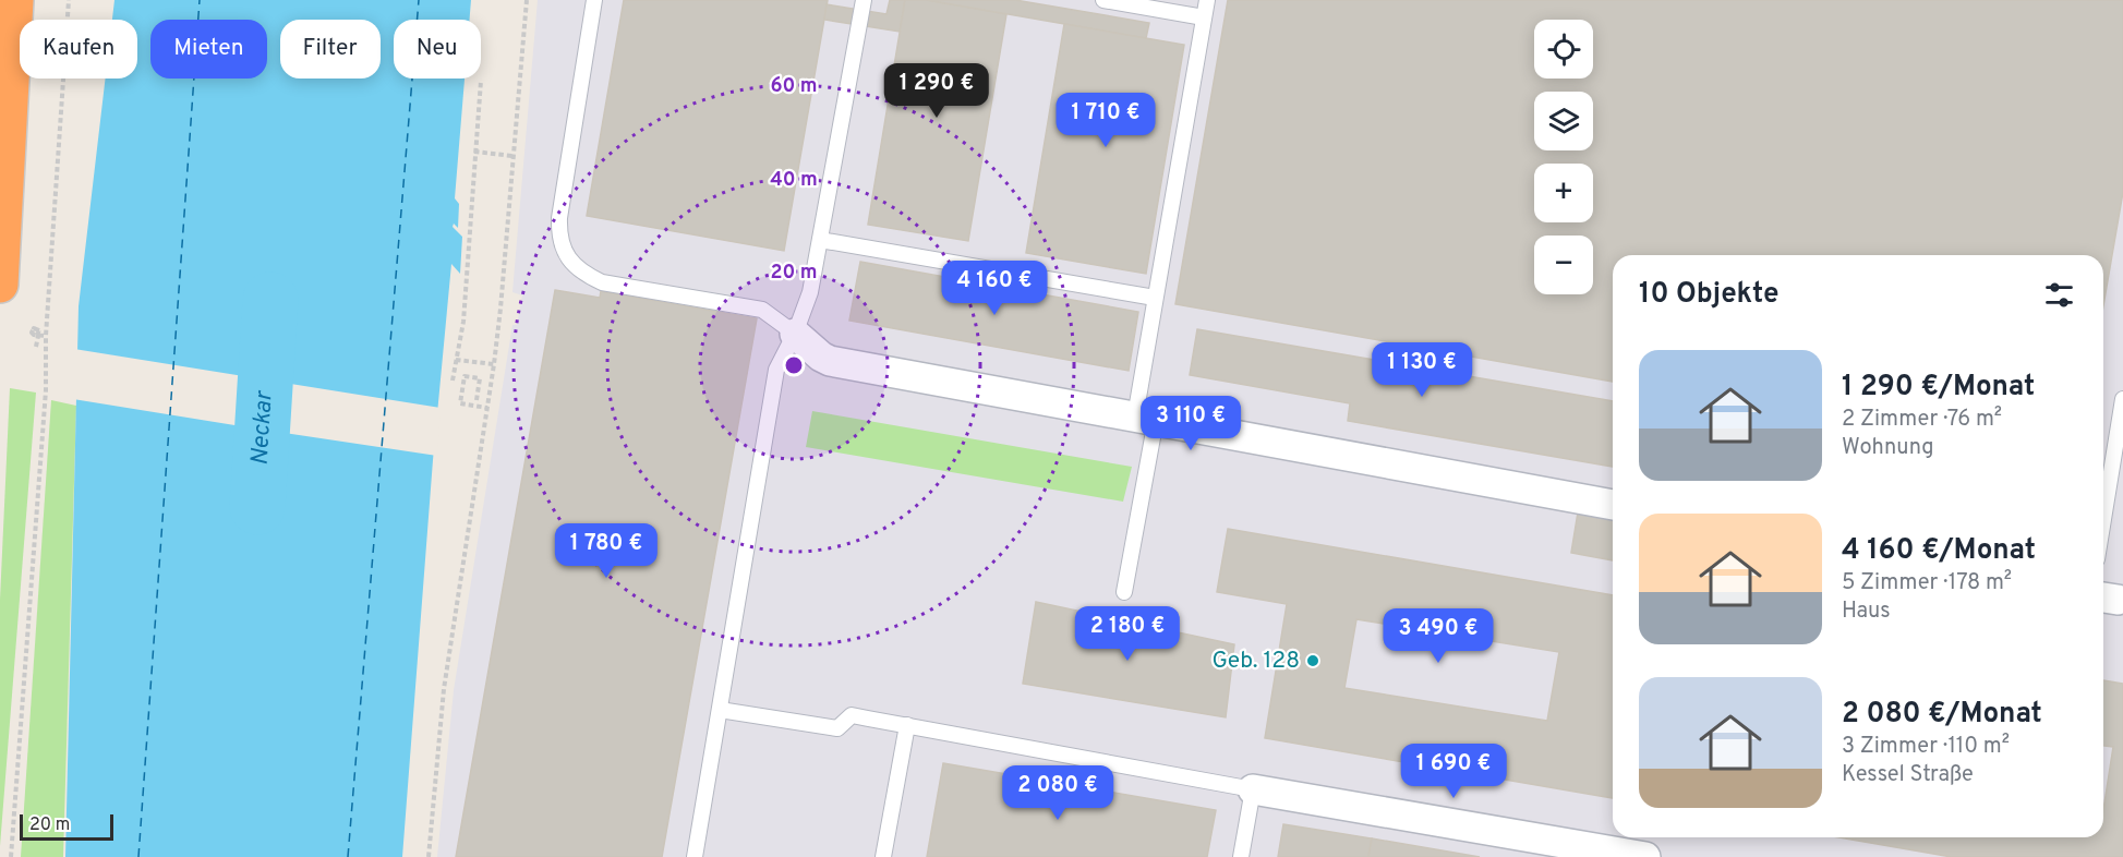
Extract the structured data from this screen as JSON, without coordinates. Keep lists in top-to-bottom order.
{
  "water": ["Neckar"],
  "places": ["Geb. 128"],
  "scale_bar": "20 m",
  "page": {
    "map_buttons": ["+", "−"],
    "chip": [
      "Kaufen",
      "Mieten",
      "Filter",
      "Neu"
    ],
    "price": [
      "1 290 €",
      "1 710 €",
      "4 160 €",
      "1 130 €",
      "3 110 €",
      "1 780 €",
      "2 180 €",
      "3 490 €",
      "1 690 €",
      "2 080 €"
    ],
    "heading": "10 Objekte",
    "list": [
      {
        "name": "1 290 €/Monat",
        "note": "2 Zimmer · 76 m² · Wohnung"
      },
      {
        "name": "4 160 €/Monat",
        "note": "5 Zimmer · 178 m² · Haus"
      },
      {
        "name": "2 080 €/Monat",
        "note": "3 Zimmer · 110 m² · Kessel Straße"
      }
    ],
    "scale": "20 m"
  },
  "rings": ["60 m", "40 m", "20 m"]
}
